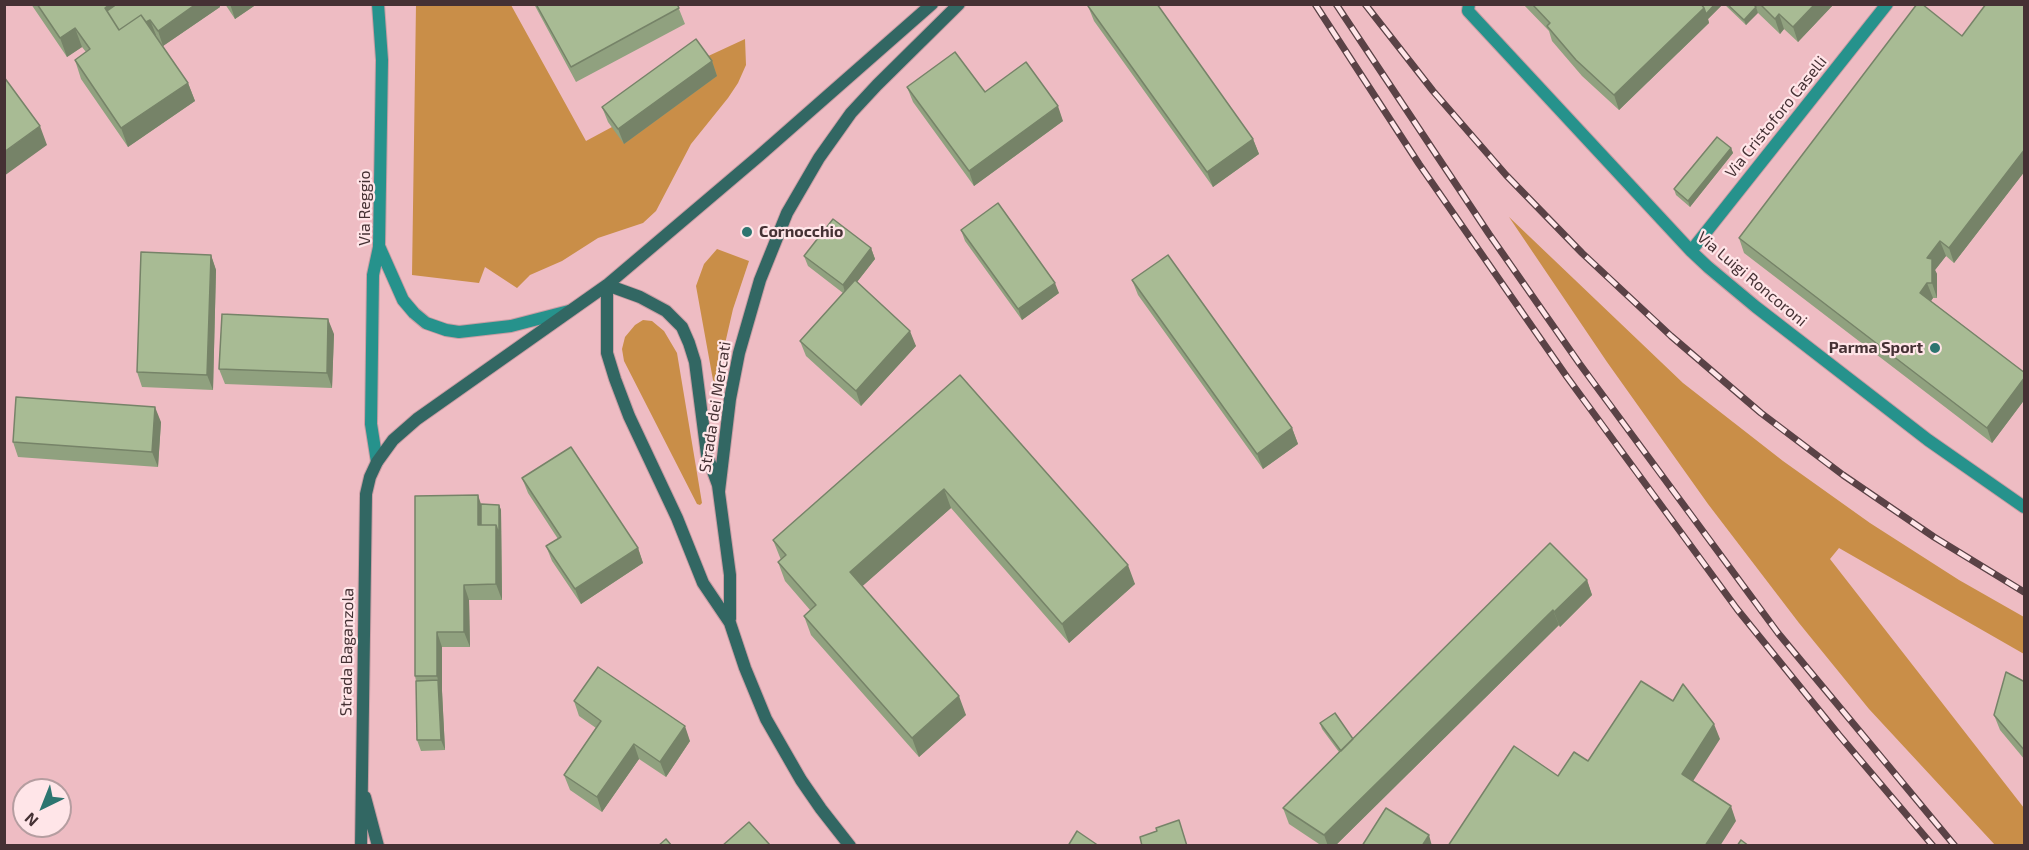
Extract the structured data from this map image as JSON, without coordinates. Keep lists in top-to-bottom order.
{
  "streets": {
    "street": [
      "Via Cristoforo Caselli",
      "Via Reggio",
      "Via Luigi Roncoroni",
      "Strada dei Mercati",
      "Strada Baganzola"
    ]
  },
  "crossings": [
    ["Via Cristoforo Caselli", "Via Luigi Roncoroni"],
    ["Via Reggio", "Strada Baganzola"],
    ["Strada dei Mercati", "Strada Baganzola"]
  ],
  "places": ["Cornocchio", "Parma Sport"],
  "north": "bottom left"
}
